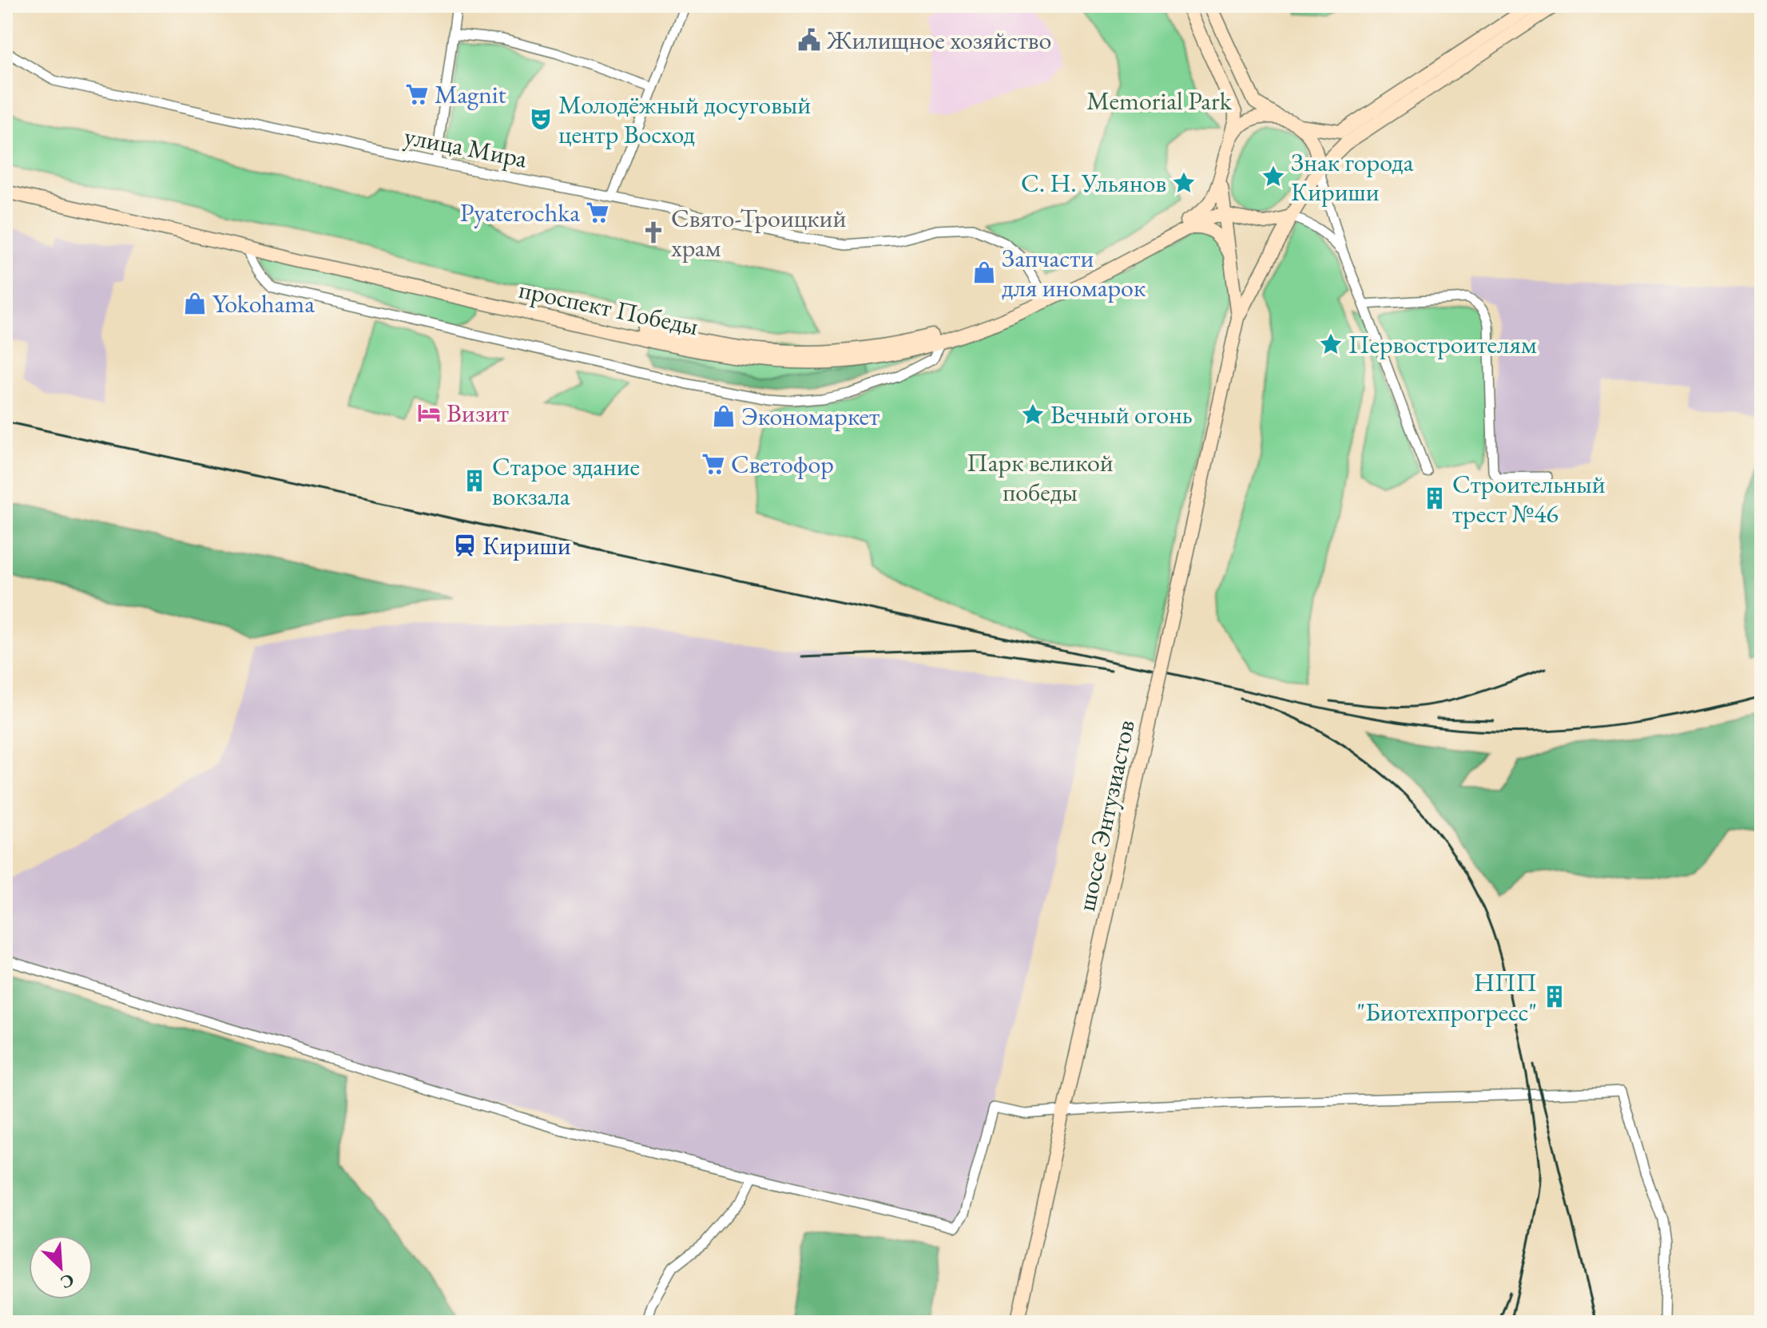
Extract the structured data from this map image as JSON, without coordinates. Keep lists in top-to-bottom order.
{
  "streets": {
    "main road": ["проспект Победы", "шоссе Энтузиастов"],
    "street": ["улица Мира"]
  },
  "crossings": [
    ["улица Мира", "проспект Победы"]
  ],
  "parks": ["Memorial Park", "Парк великой победы"],
  "places": {
    "public building": ["Жилищное хозяйство"],
    "supermarket": ["Magnit", "Pyaterochka", "Светофор"],
    "theatre": ["Молодёжный досуговый центр Восход"],
    "place": [
      "Знак города Кириши",
      "С. Н. Ульянов",
      "Первостроителям",
      "Вечный огонь"
    ],
    "church": ["Свято-Троицкий храм"],
    "shop": ["Запчасти для иномарок", "Yokohama", "Экономаркет"],
    "hotel": ["Визит"],
    "building": ["Старое здание вокзала", "Строительный трест №46", "НПП \"Биотехпрогресс\""],
    "station": ["Кириши"]
  },
  "north": "bottom right"
}
